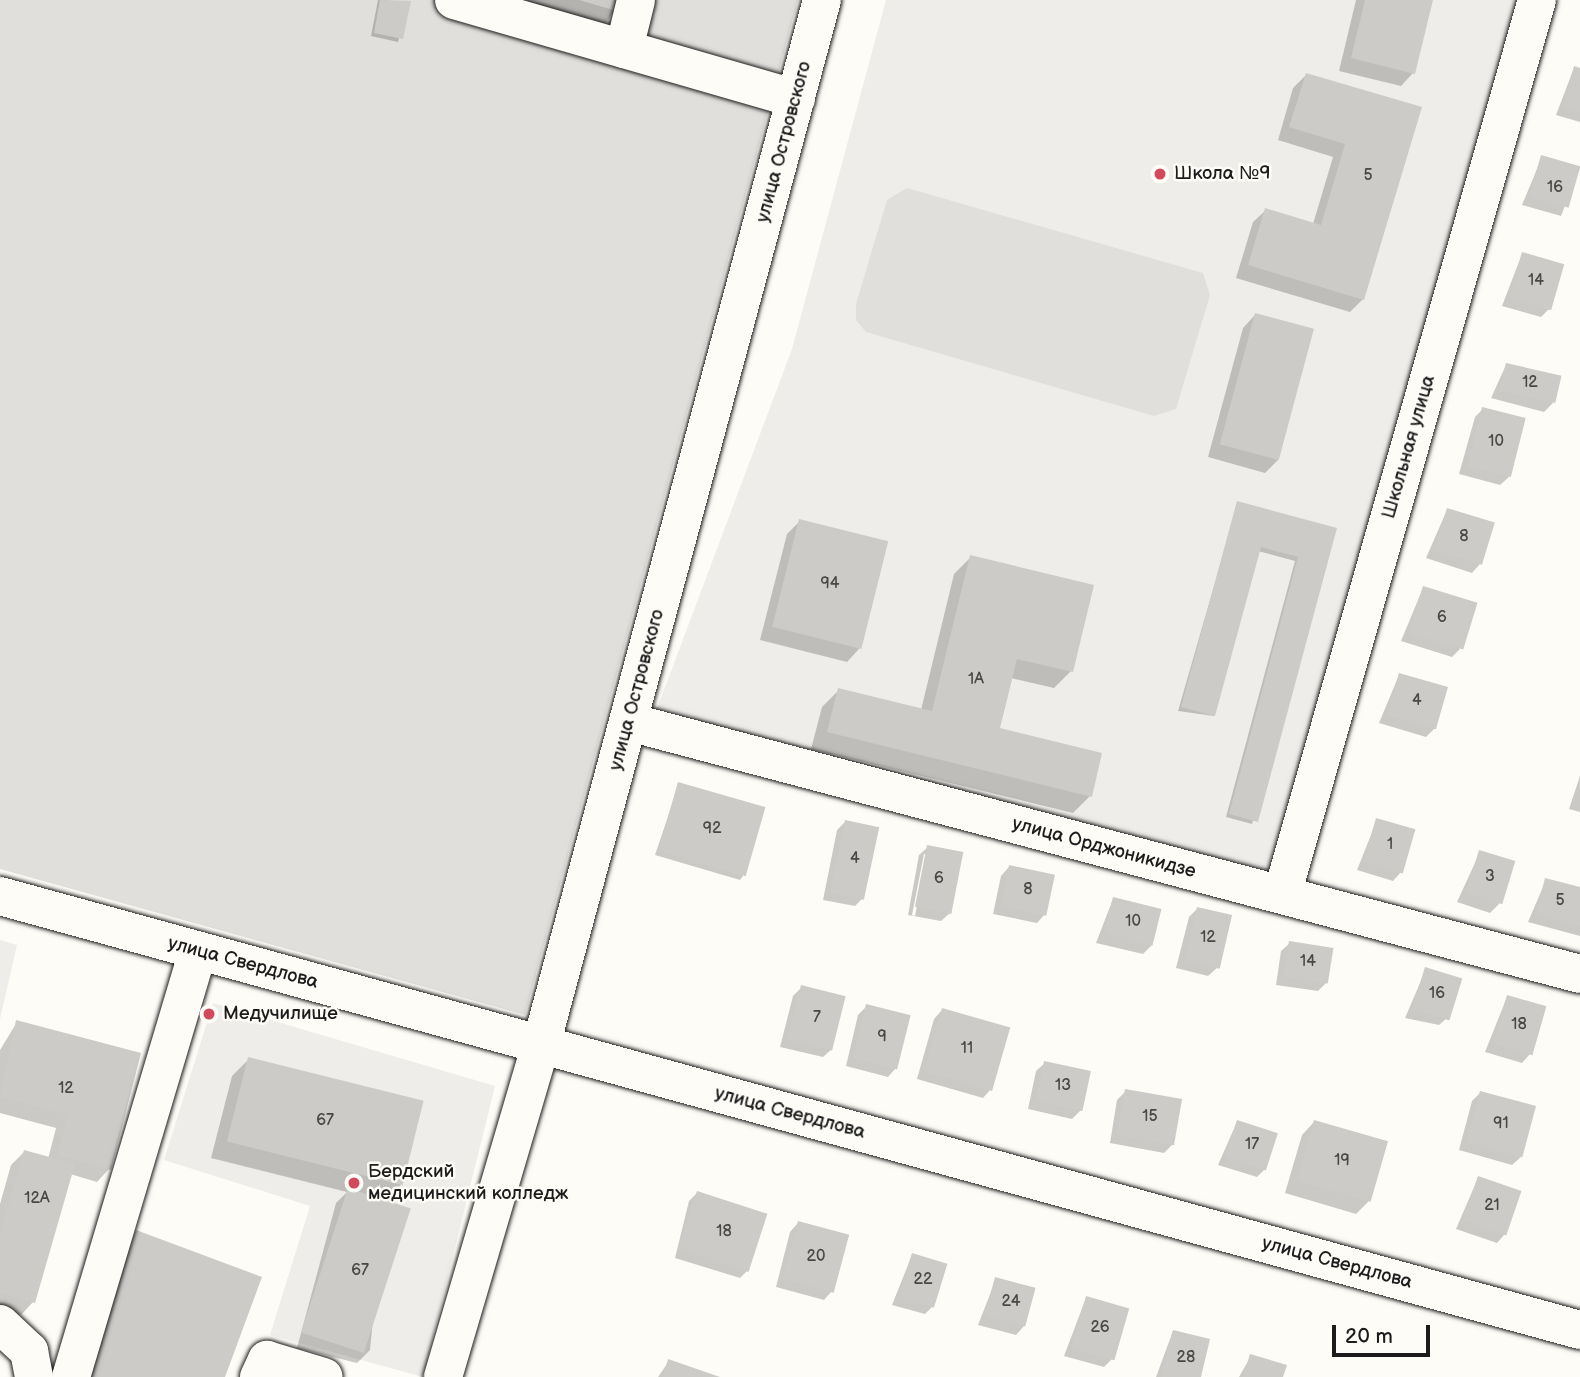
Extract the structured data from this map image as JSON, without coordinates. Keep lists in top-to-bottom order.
{
  "streets": {
    "street": [
      "улица Островского",
      "Школьная улица",
      "улица Орджоникидзе",
      "улица Свердлова"
    ]
  },
  "crossings": [
    ["улица Островского", "улица Орджоникидзе"],
    ["улица Островского", "улица Свердлова"],
    ["Школьная улица", "улица Орджоникидзе"]
  ],
  "places": ["Школа №9", "Медучилище", "Бердский медицинский колледж"],
  "house_numbers": [
    "5",
    "16",
    "14",
    "12",
    "10",
    "8",
    "94",
    "6",
    "1А",
    "4",
    "92",
    "1",
    "4",
    "3",
    "6",
    "8",
    "5",
    "10",
    "12",
    "14",
    "16",
    "7",
    "18",
    "9",
    "11",
    "13",
    "12",
    "15",
    "67",
    "91",
    "17",
    "19",
    "12А",
    "21",
    "18",
    "20",
    "67",
    "22",
    "24",
    "26",
    "28"
  ],
  "scale_bar": "20 m"
}
